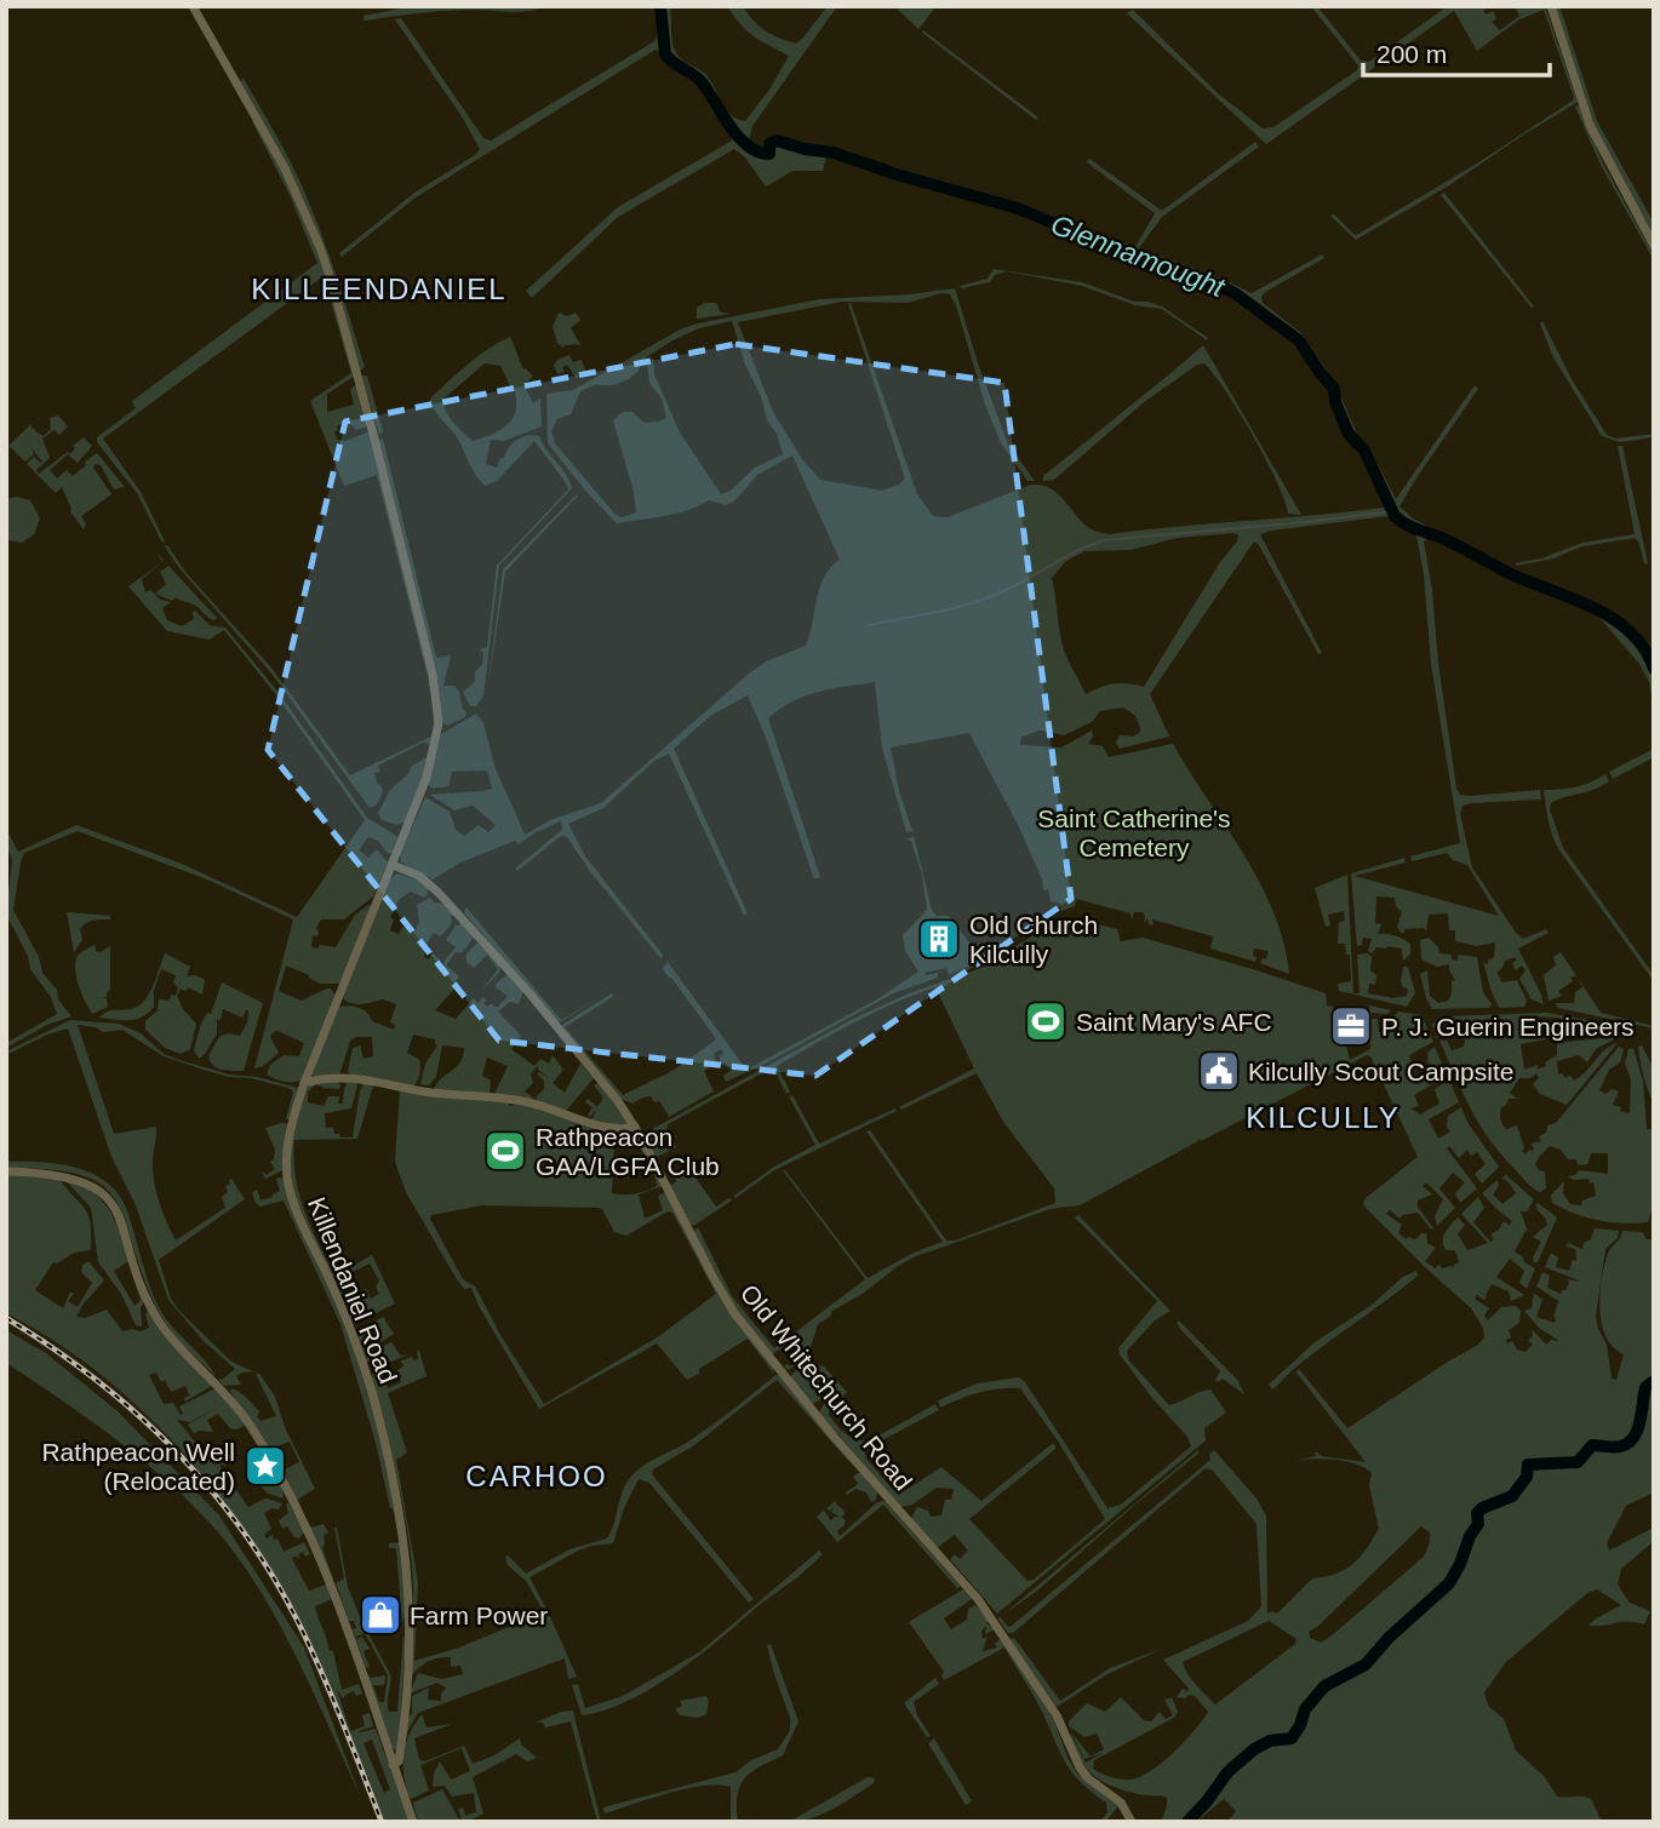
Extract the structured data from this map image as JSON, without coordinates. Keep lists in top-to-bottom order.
{
  "streets": {
    "street": ["Killendaniel Road", "Old Whitechurch Road"]
  },
  "crossings": [
    ["Killendaniel Road", "Old Whitechurch Road"]
  ],
  "districts": ["KILLEENDANIEL", "KILCULLY", "CARHOO"],
  "water": ["Glennamought"],
  "parks": ["Saint Catherine's Cemetery"],
  "places": {
    "building": ["Old Church Kilcully"],
    "sports": ["Saint Mary's AFC", "Rathpeacon GAA/LGFA Club"],
    "office": ["P. J. Guerin Engineers"],
    "public building": ["Kilcully Scout Campsite"],
    "place": ["Rathpeacon Well (Relocated)"],
    "shop": ["Farm Power"]
  },
  "scale_bar": "200 m"
}
